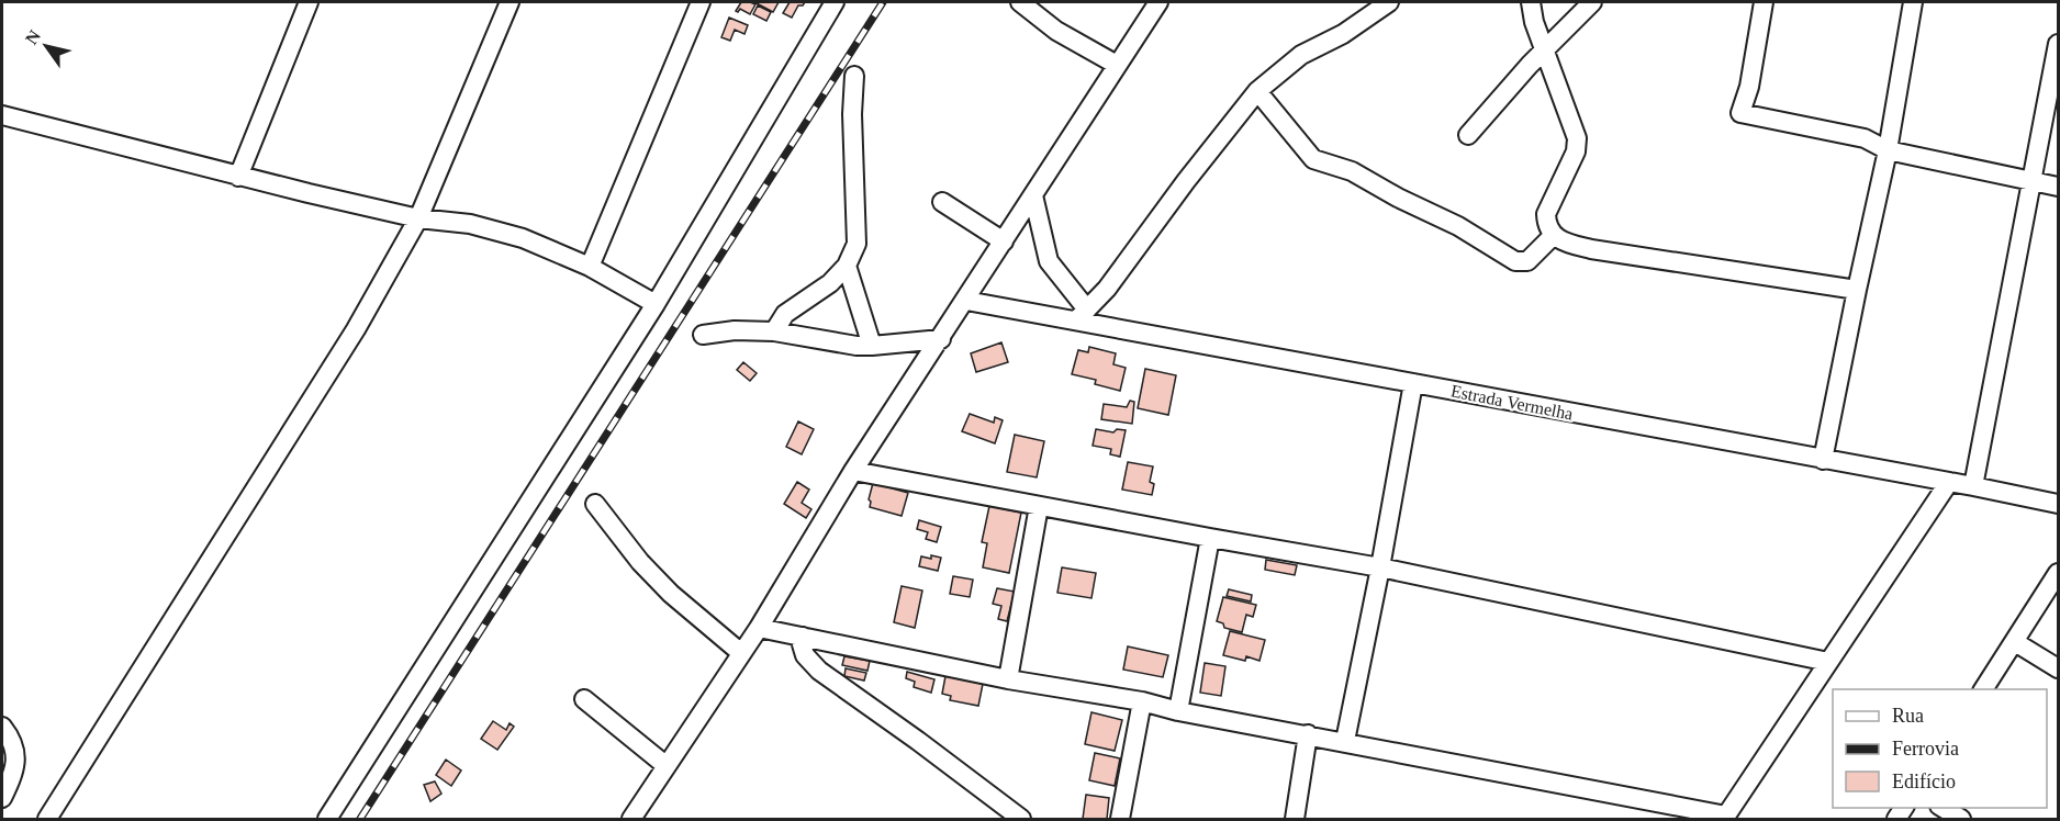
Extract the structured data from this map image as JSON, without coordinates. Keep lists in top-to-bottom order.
{
  "streets": {
    "street": ["Estrada Vermelha"]
  },
  "legend": ["Rua", "Ferrovia", "Edifício"],
  "north": "top left"
}
